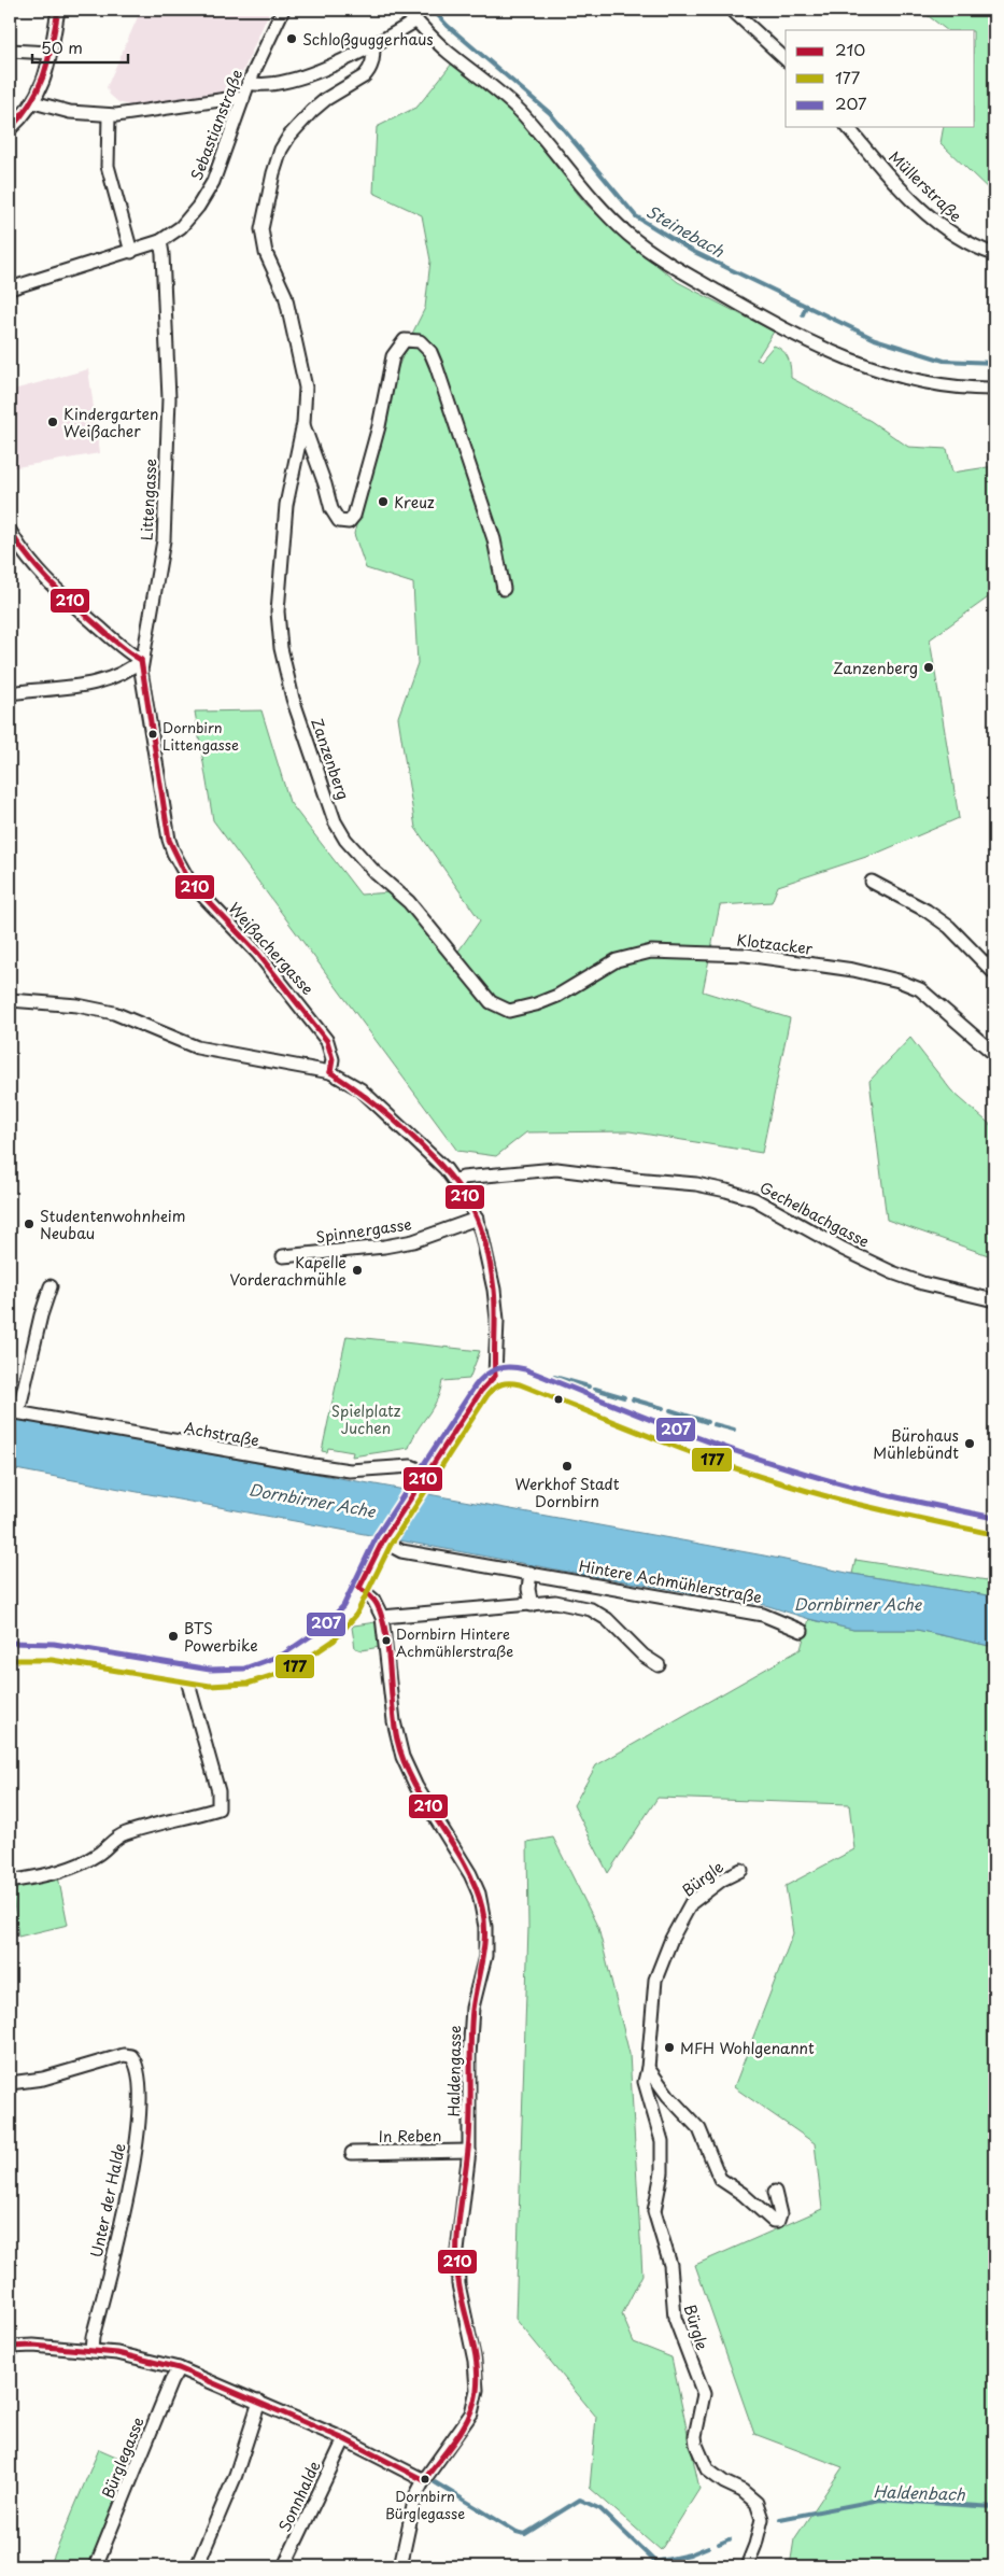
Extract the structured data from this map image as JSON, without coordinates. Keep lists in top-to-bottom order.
{
  "streets": {
    "street": [
      "Sebastianstraße",
      "Müllerstraße",
      "Littengasse",
      "Zanzenberg",
      "Klotzacker",
      "Weißachergasse",
      "Gechelbachgasse",
      "Spinnergasse",
      "Achstraße",
      "Hintere Achmühlerstraße",
      "Bürgle",
      "Haldengasse",
      "In Reben",
      "Unter der Halde",
      "Bürglegasse",
      "Sonnhalde"
    ]
  },
  "crossings": [
    ["Sebastianstraße", "Littengasse"],
    ["Littengasse", "Weißachergasse"],
    ["Zanzenberg", "Klotzacker"],
    ["Haldengasse", "In Reben"]
  ],
  "water": ["Steinebach", "Dornbirner Ache", "Haldenbach"],
  "parks": ["Spielplatz Juchen"],
  "places": [
    "Schloßguggerhaus",
    "Kindergarten Weißacher",
    "Kreuz",
    "Zanzenberg",
    "Dornbirn Littengasse",
    "Studentenwohnheim Neubau",
    "Kapelle Vorderachmühle",
    "Bürohaus Mühlebündt",
    "Werkhof Stadt Dornbirn",
    "BTS Powerbike",
    "Dornbirn Hintere Achmühlerstraße",
    "MFH Wohlgenannt",
    "Dornbirn Bürglegasse"
  ],
  "lines": ["transit line 210", "transit line 207", "transit line 177"],
  "legend": ["210", "177", "207"],
  "scale_bar": "50 m"
}
